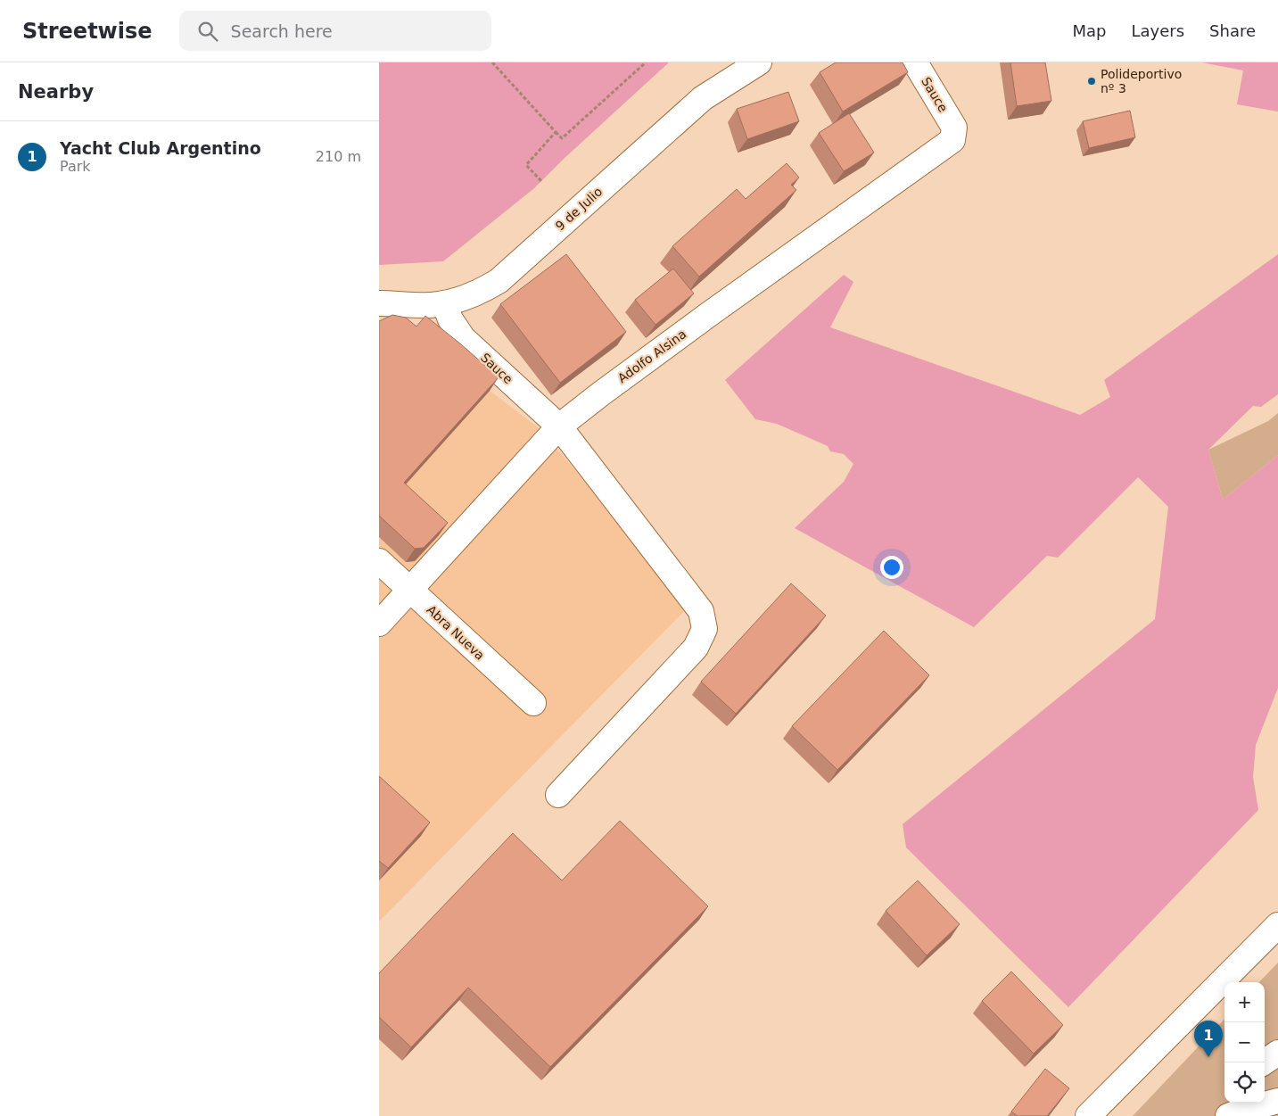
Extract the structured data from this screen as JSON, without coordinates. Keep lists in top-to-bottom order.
{
  "streets": {
    "street": [
      "Sauce",
      "9 de Julio",
      "Adolfo Alsina",
      "Abra Nueva"
    ]
  },
  "crossings": [
    ["Sauce", "9 de Julio"],
    ["Sauce", "Adolfo Alsina"],
    ["Adolfo Alsina", "Abra Nueva"]
  ],
  "places": ["Polideportivo nº 3"],
  "page": {
    "header": "Streetwise",
    "search": "Search here",
    "nav": ["Map", "Layers", "Share"],
    "heading": "Nearby",
    "list": [
      {
        "mark": "1",
        "name": "Yacht Club Argentino",
        "note": "Park",
        "value": "210 m"
      }
    ],
    "map_buttons": ["+", "−"],
    "pins": "1"
  }
}
